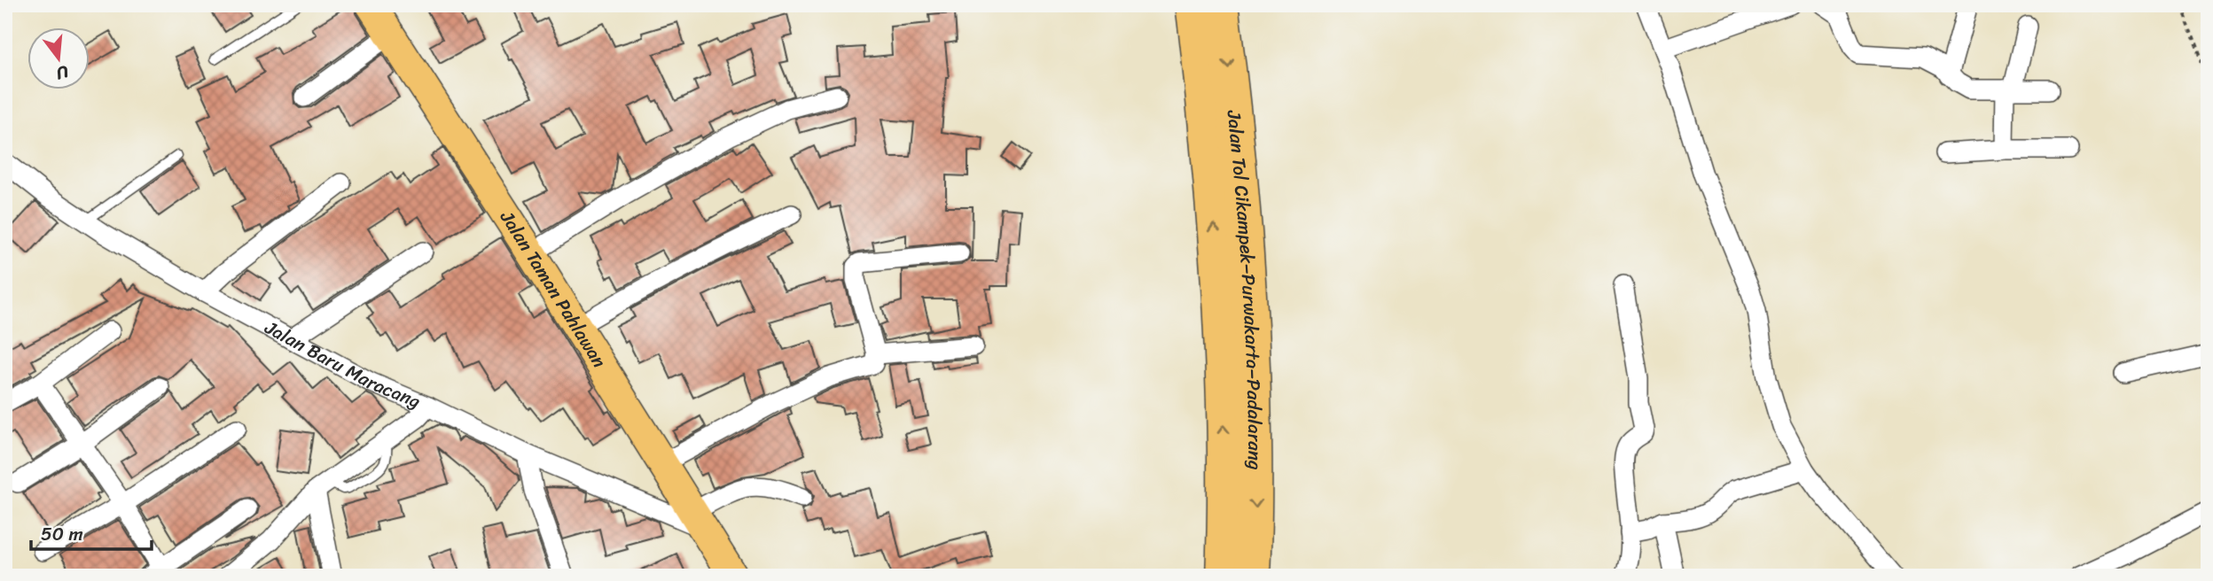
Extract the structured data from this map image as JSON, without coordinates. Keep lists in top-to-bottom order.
{
  "streets": {
    "highway": ["Jalan Tol Cikampek–Purwakarta–Padalarang"],
    "main road": ["Jalan Taman Pahlawan"],
    "street": ["Jalan Baru Maracang"]
  },
  "crossings": [
    ["Jalan Taman Pahlawan", "Jalan Baru Maracang"]
  ],
  "scale_bar": "50 m",
  "north": "bottom"
}
